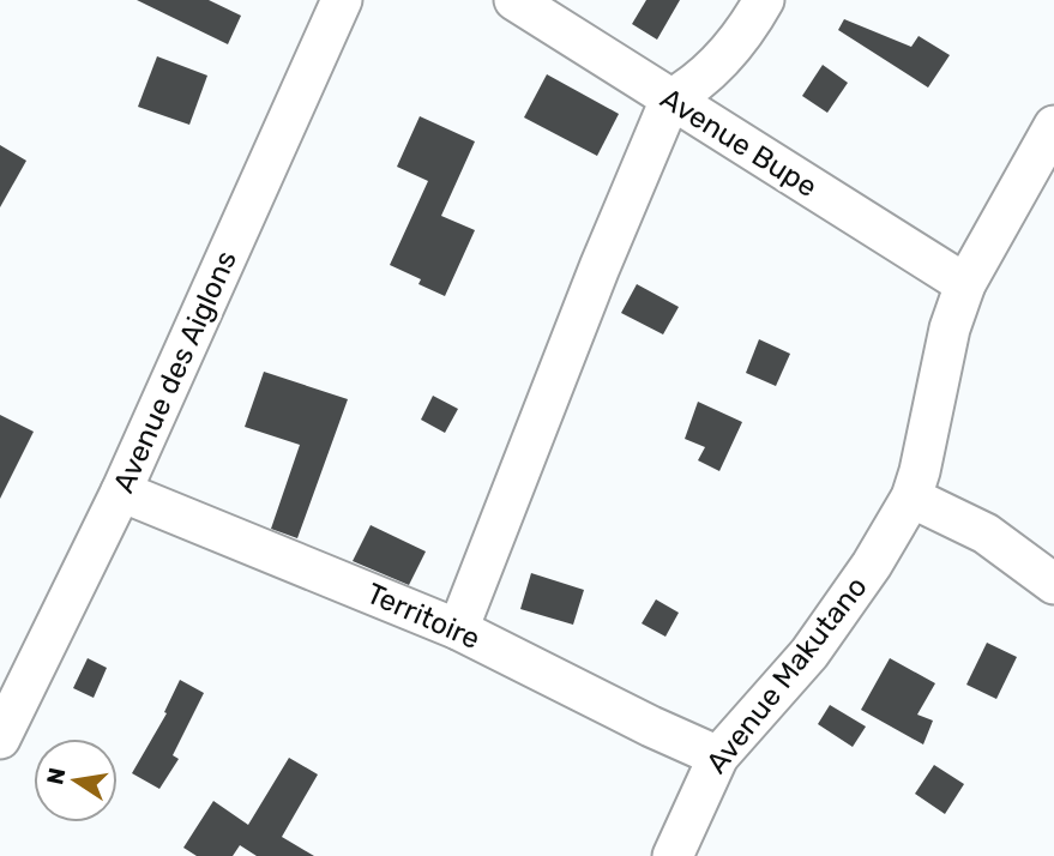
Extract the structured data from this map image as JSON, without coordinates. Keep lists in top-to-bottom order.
{
  "streets": {
    "street": [
      "Avenue Bupe",
      "Avenue des Aiglons",
      "Territoire",
      "Avenue Makutano"
    ]
  },
  "crossings": [
    ["Avenue Bupe", "Avenue Makutano"],
    ["Avenue des Aiglons", "Territoire"],
    ["Territoire", "Avenue Makutano"]
  ],
  "north": "left"
}
